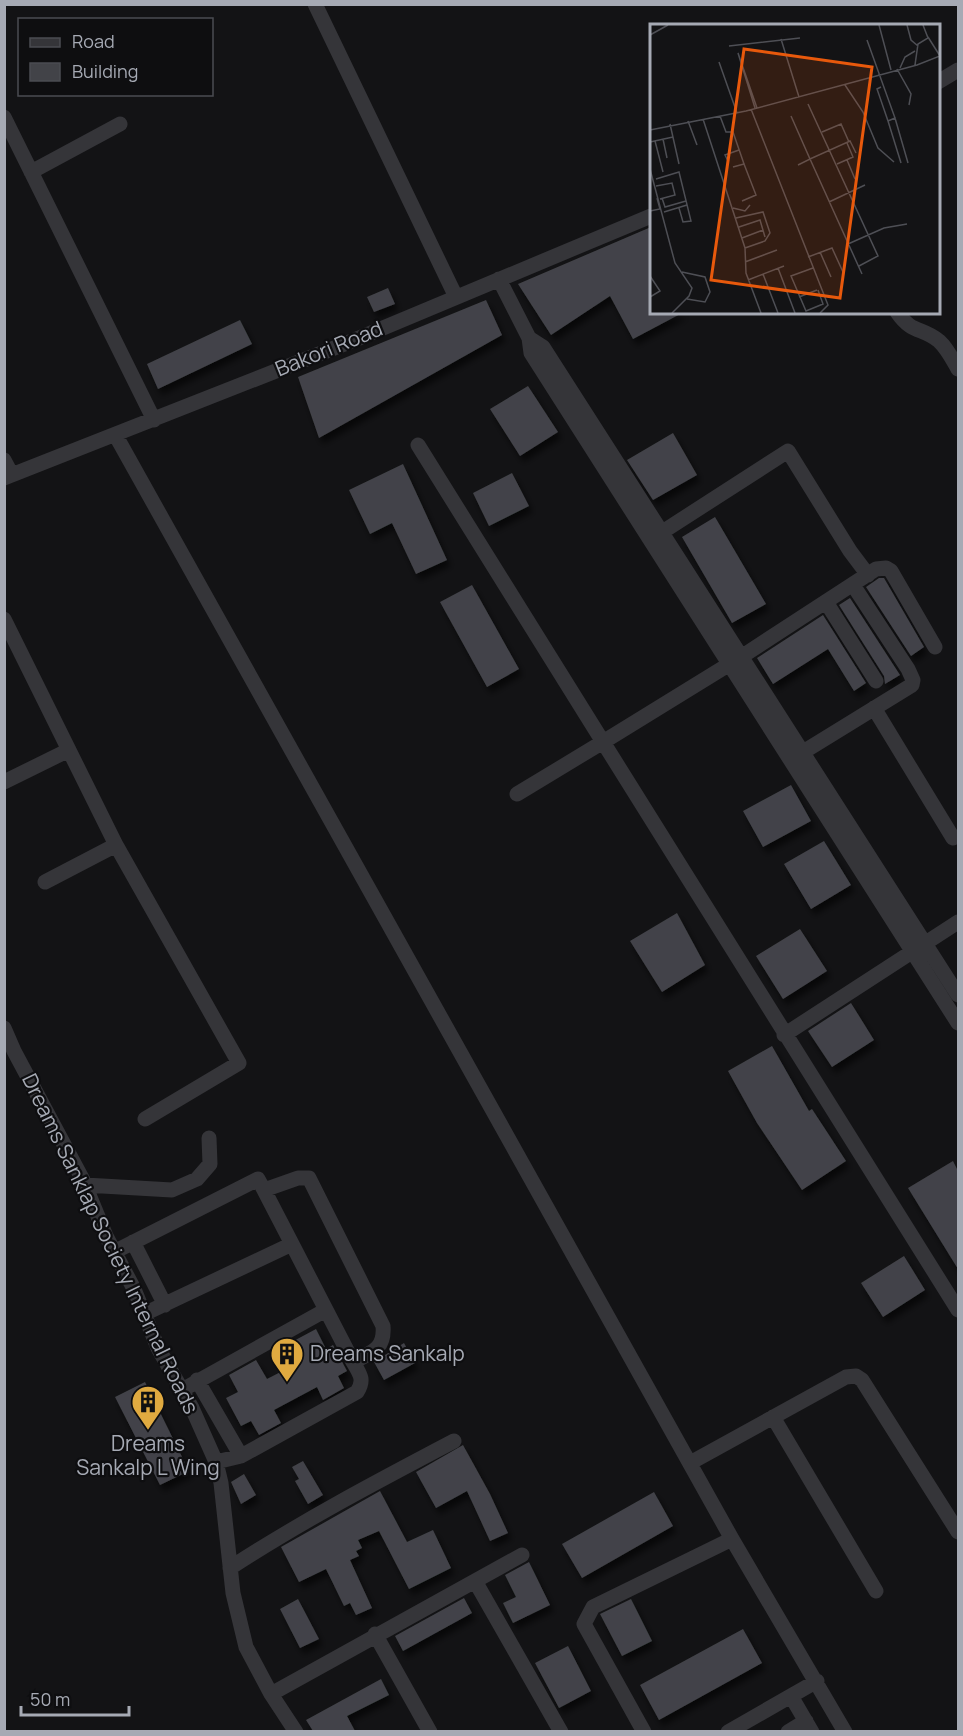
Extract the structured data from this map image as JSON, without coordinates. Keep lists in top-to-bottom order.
{
  "streets": {
    "street": ["Bakori Road", "Dreams Sanklap Society Internal Roads"]
  },
  "places": {
    "building": ["Dreams Sankalp", "Dreams Sankalp L Wing"]
  },
  "legend": ["Road", "Building"],
  "scale_bar": "50 m"
}
